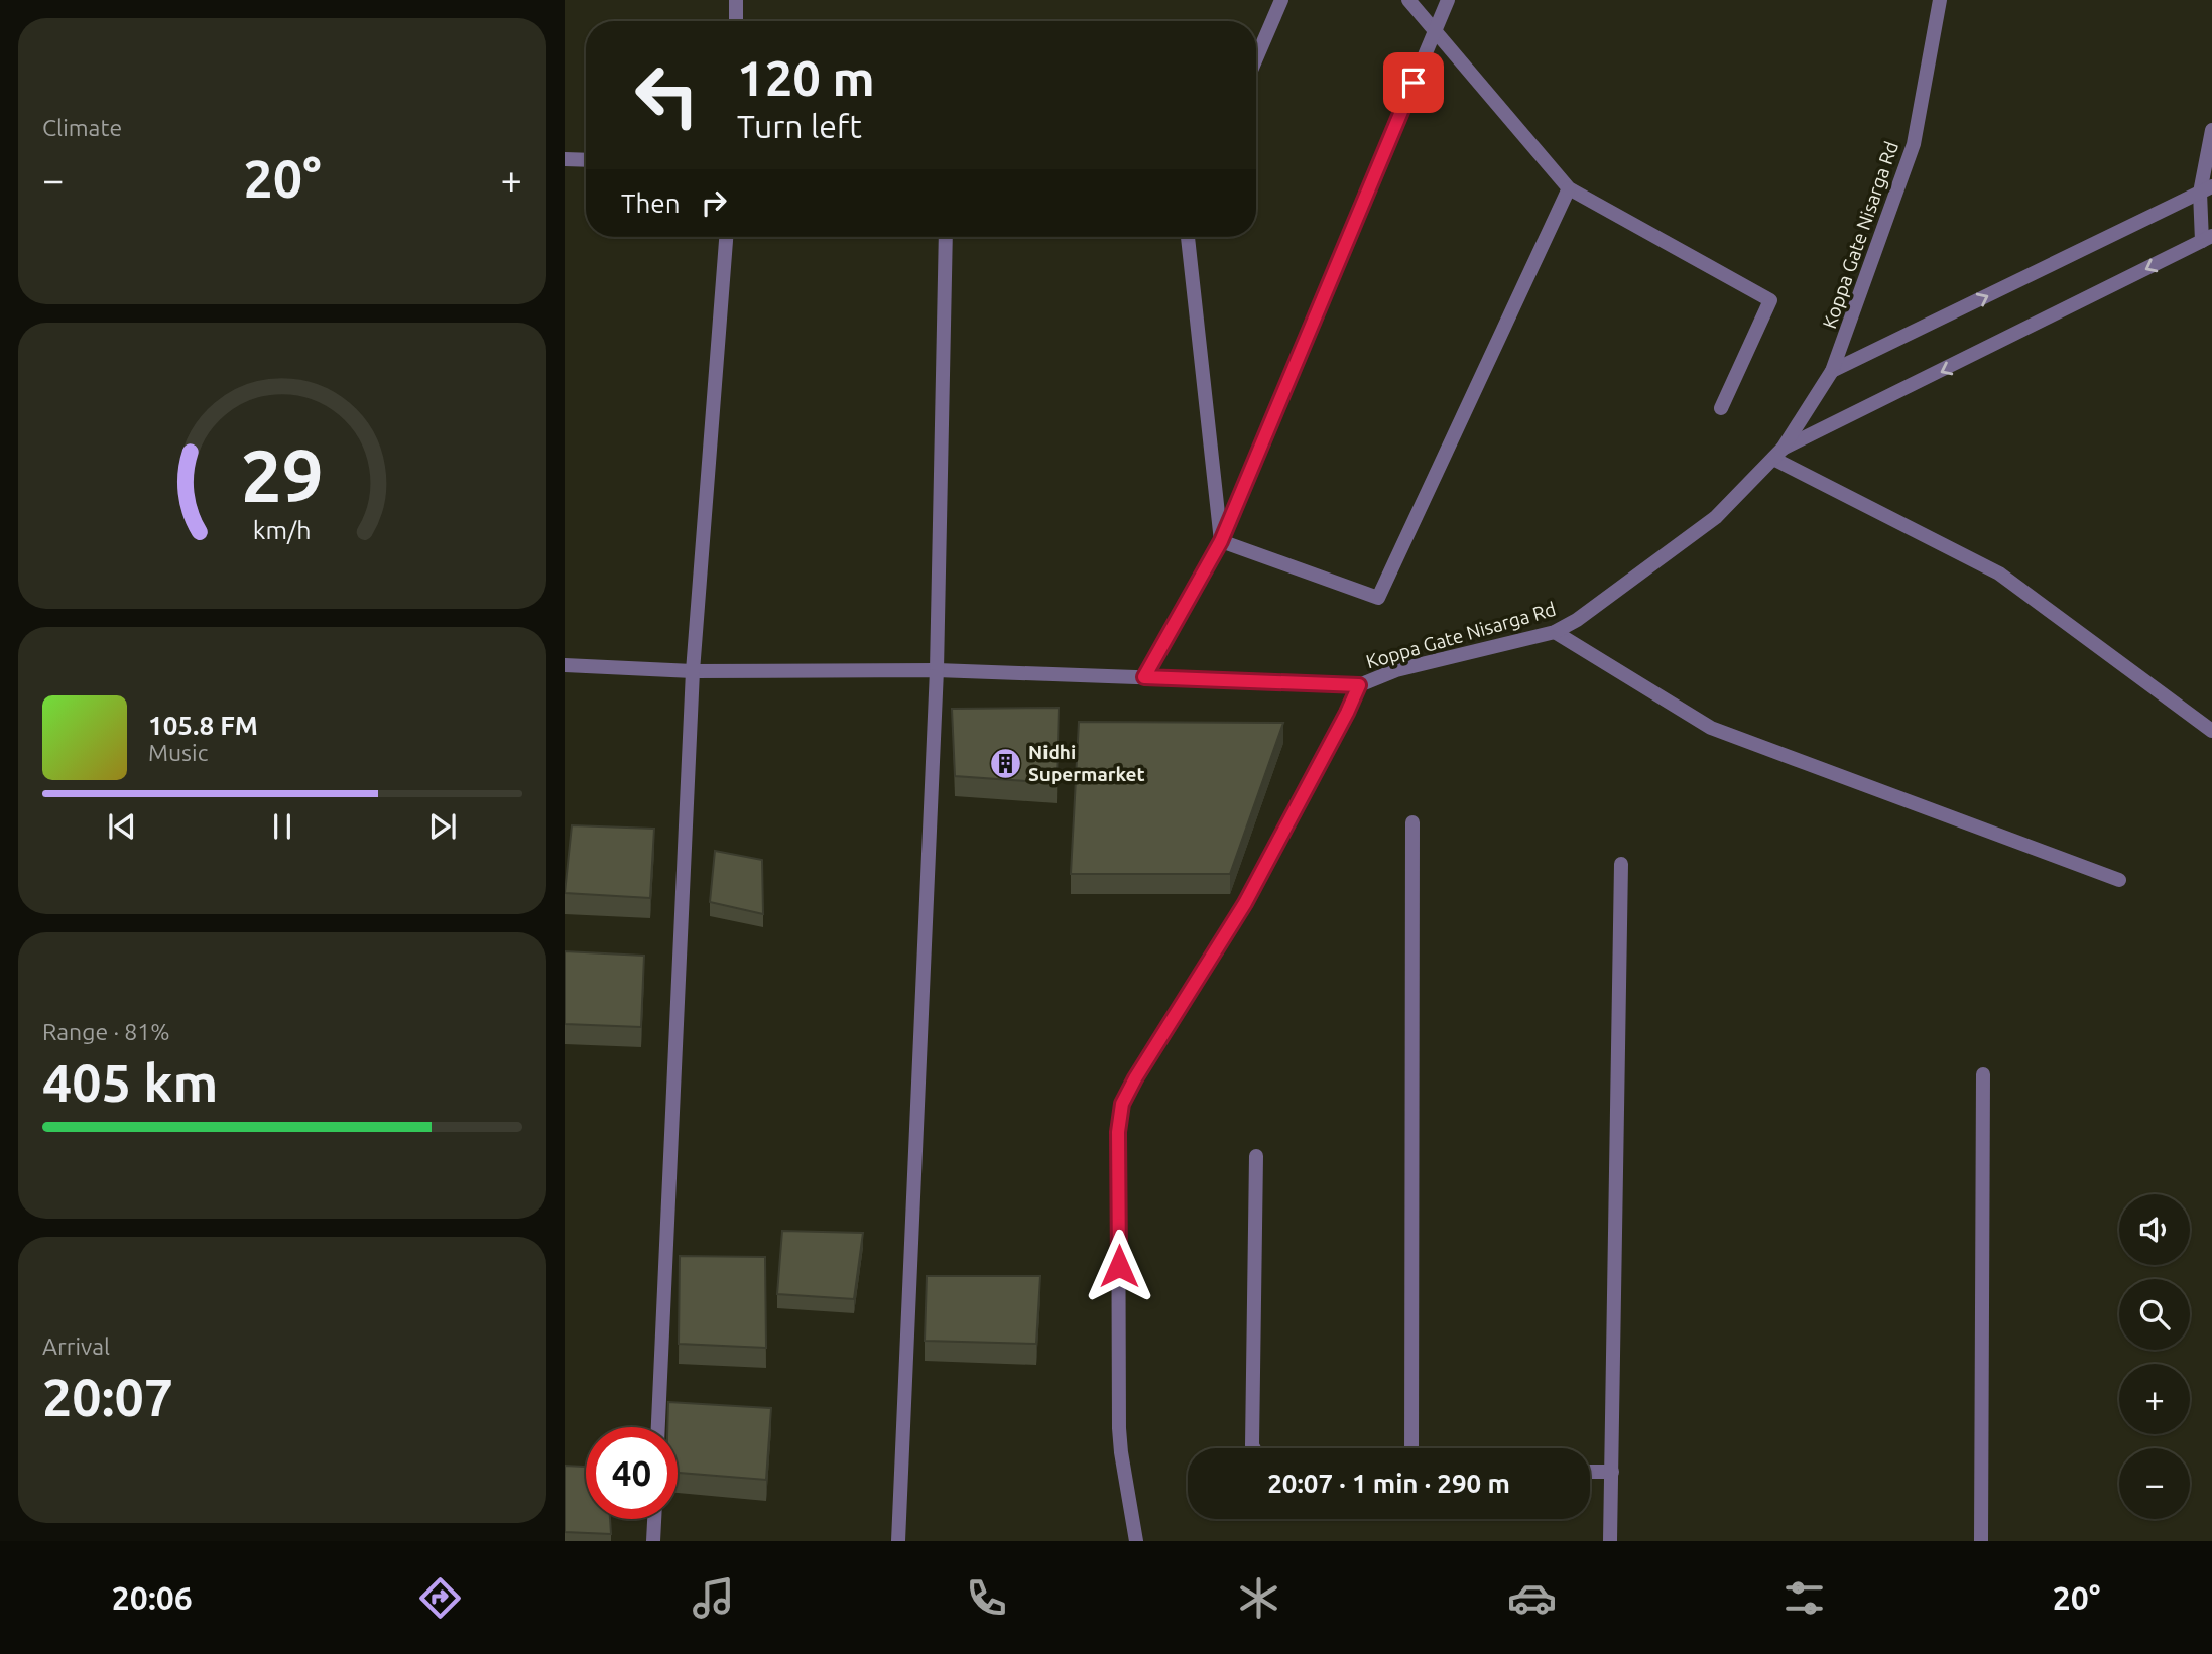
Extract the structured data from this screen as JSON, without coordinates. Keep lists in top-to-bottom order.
{
  "streets": {
    "street": ["Koppa Gate Nisarga Rd"]
  },
  "places": {
    "building": ["Nidhi Supermarket"]
  },
  "page": {
    "tile": [
      "Climate",
      ["Range · 81%", "405 km"],
      ["Arrival", "20:07"]
    ],
    "turn": ["120 m", "Turn left"],
    "heat": ["−", "20°", "+"],
    "then": "Then",
    "song": ["105.8 FM", "Music"],
    "map_buttons": ["+", "−"],
    "limit": "40",
    "trip": "20:07 · 1 min · 290 m",
    "tabs": ["20:06", "20°"],
    "gauge": ["29", "km/h"]
  }
}
